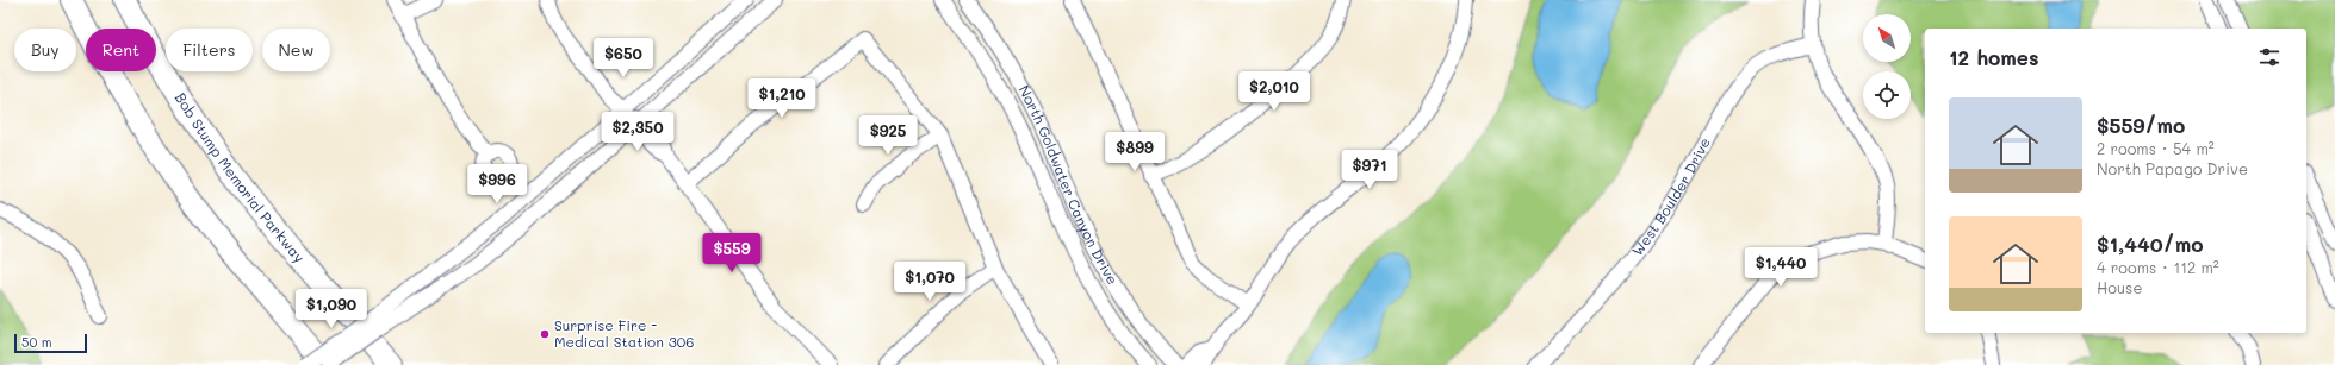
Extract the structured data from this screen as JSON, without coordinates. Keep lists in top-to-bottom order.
{
  "streets": {
    "highway": ["Bob Stump Memorial Parkway"],
    "street": ["North Goldwater Canyon Drive", "West Boulder Drive"]
  },
  "places": ["Surprise Fire - Medical Station 306"],
  "scale_bar": "50 m",
  "north": "top left",
  "page": {
    "chip": [
      "Buy",
      "Rent",
      "Filters",
      "New"
    ],
    "heading": "12 homes",
    "price": [
      "$650",
      "$2,010",
      "$1,210",
      "$2,350",
      "$925",
      "$899",
      "$971",
      "$996",
      "$559",
      "$1,440",
      "$1,070",
      "$1,090"
    ],
    "list": [
      {
        "name": "$559/mo",
        "note": "2 rooms · 54 m² · North Papago Drive"
      },
      {
        "name": "$1,440/mo",
        "note": "4 rooms · 112 m² · House"
      }
    ],
    "scale": "50 m"
  }
}
